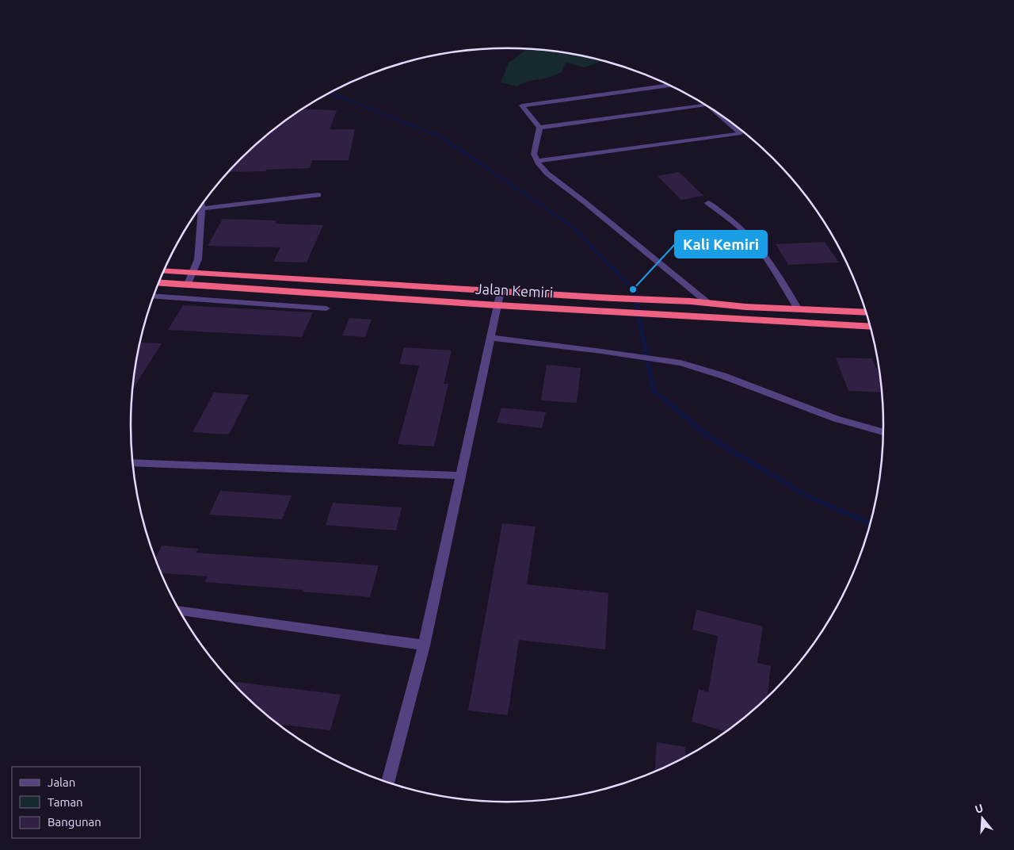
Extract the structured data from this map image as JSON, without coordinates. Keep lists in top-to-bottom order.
{
  "streets": {
    "highway": ["Jalan Kemiri"]
  },
  "places": ["Kali Kemiri"],
  "legend": ["Jalan", "Taman", "Bangunan"],
  "north": "top"
}
